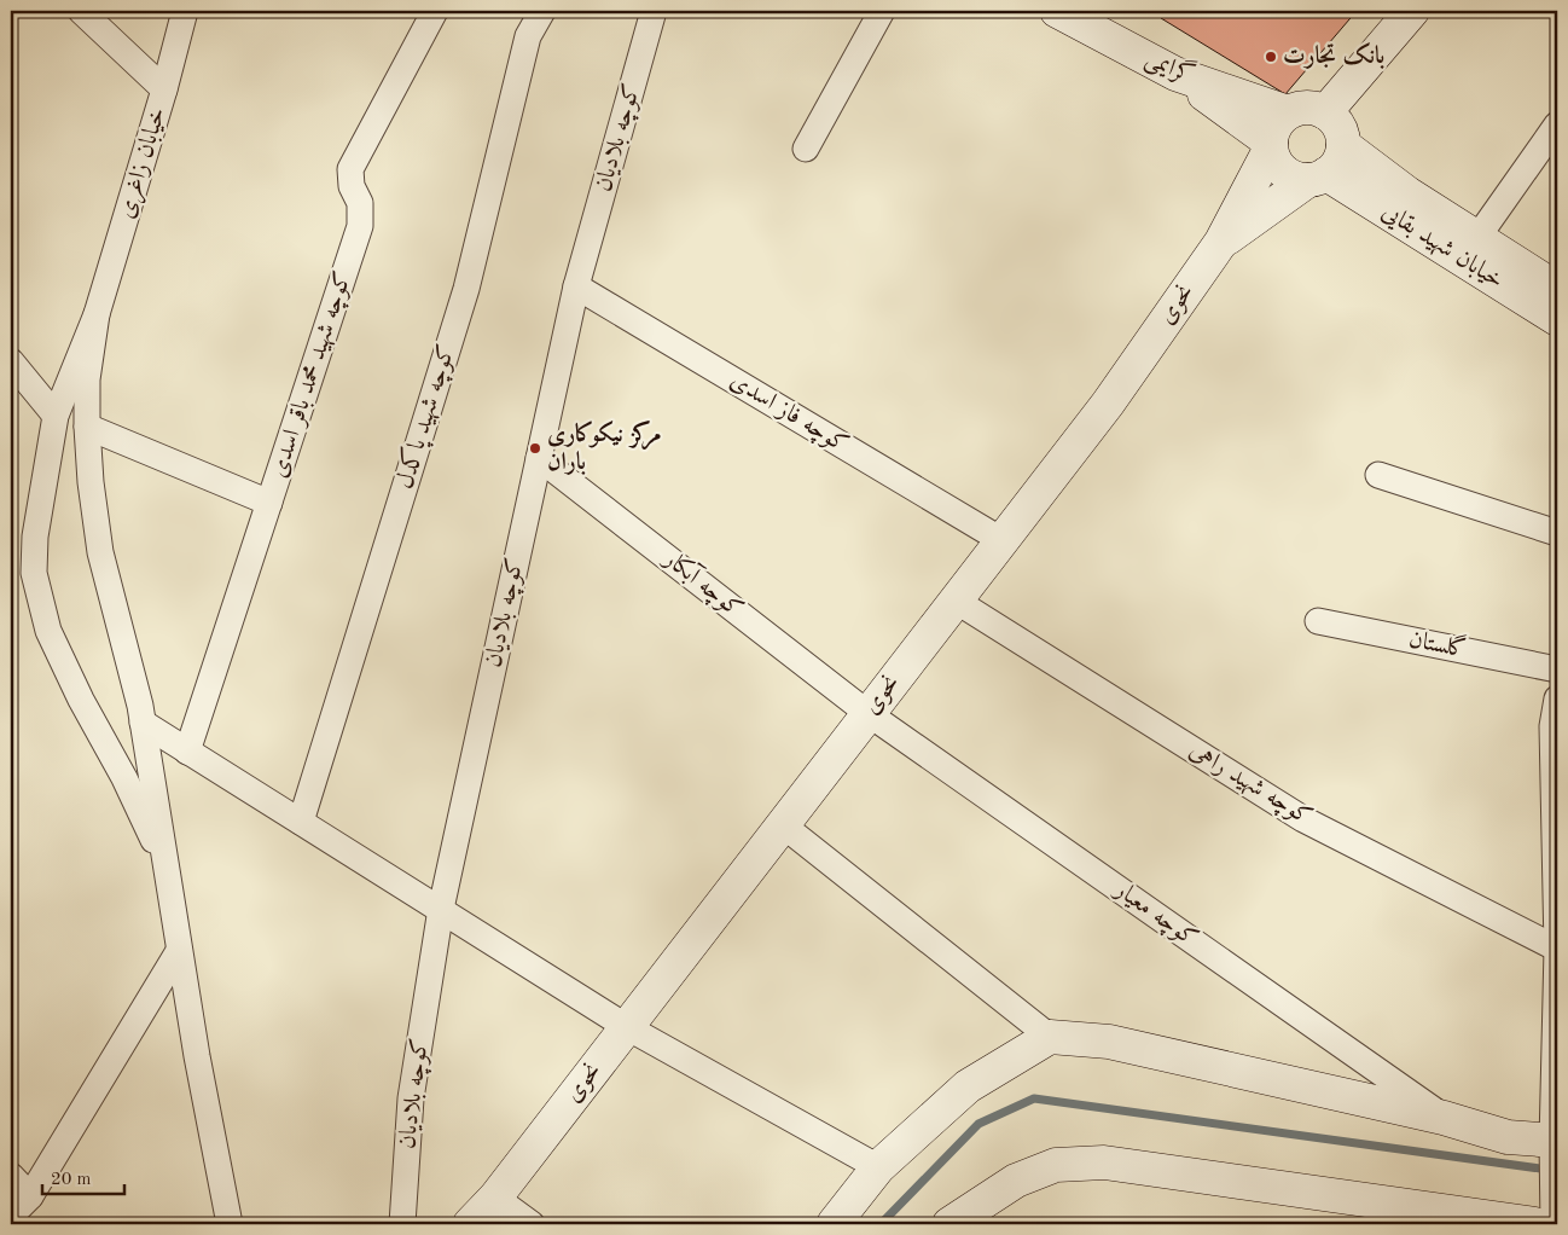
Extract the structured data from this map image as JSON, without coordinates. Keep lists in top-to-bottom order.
{
  "streets": {
    "main road": ["گرایمی", "خیابان شهید بقایی", "نحوی"],
    "street": [
      "کوچه بلادیان",
      "خیابان زاغری",
      "کوچه شهید محمد باقر اسدی",
      "کوچه فاز اسدی",
      "کوچه شهید پاکدل",
      "کوچه آبکار",
      "گلستان",
      "کوچه شهید راهی",
      "کوچه معیار"
    ]
  },
  "crossings": [
    ["گرایمی", "خیابان شهید بقایی"],
    ["گرایمی", "نحوی"],
    ["کوچه بلادیان", "کوچه فاز اسدی"],
    ["کوچه بلادیان", "کوچه آبکار"],
    ["خیابان شهید بقایی", "نحوی"],
    ["نحوی", "کوچه فاز اسدی"],
    ["نحوی", "کوچه آبکار"],
    ["نحوی", "کوچه شهید راهی"],
    ["نحوی", "کوچه معیار"],
    ["کوچه آبکار", "کوچه معیار"]
  ],
  "places": ["بانک تجارت", "مرکز نیکوکاری باران"],
  "scale_bar": "20 m"
}
